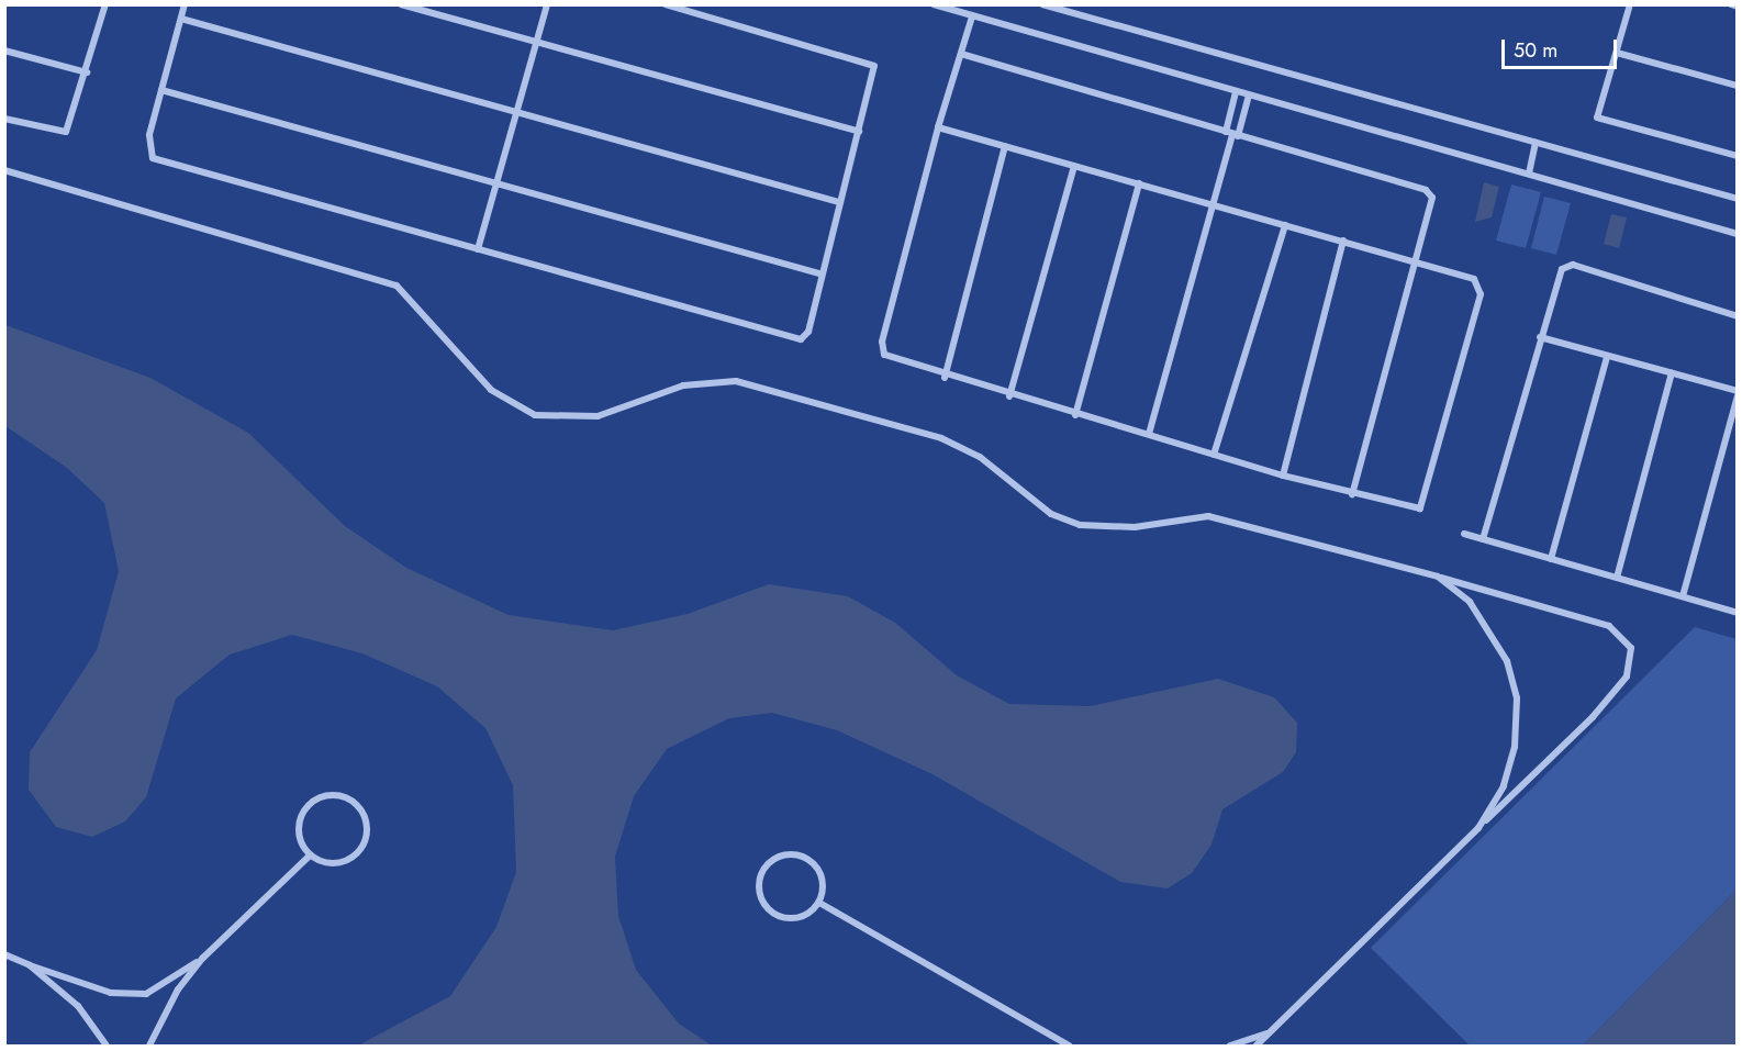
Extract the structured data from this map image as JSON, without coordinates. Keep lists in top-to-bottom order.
{
  "scale_bar": "50 m"
}
